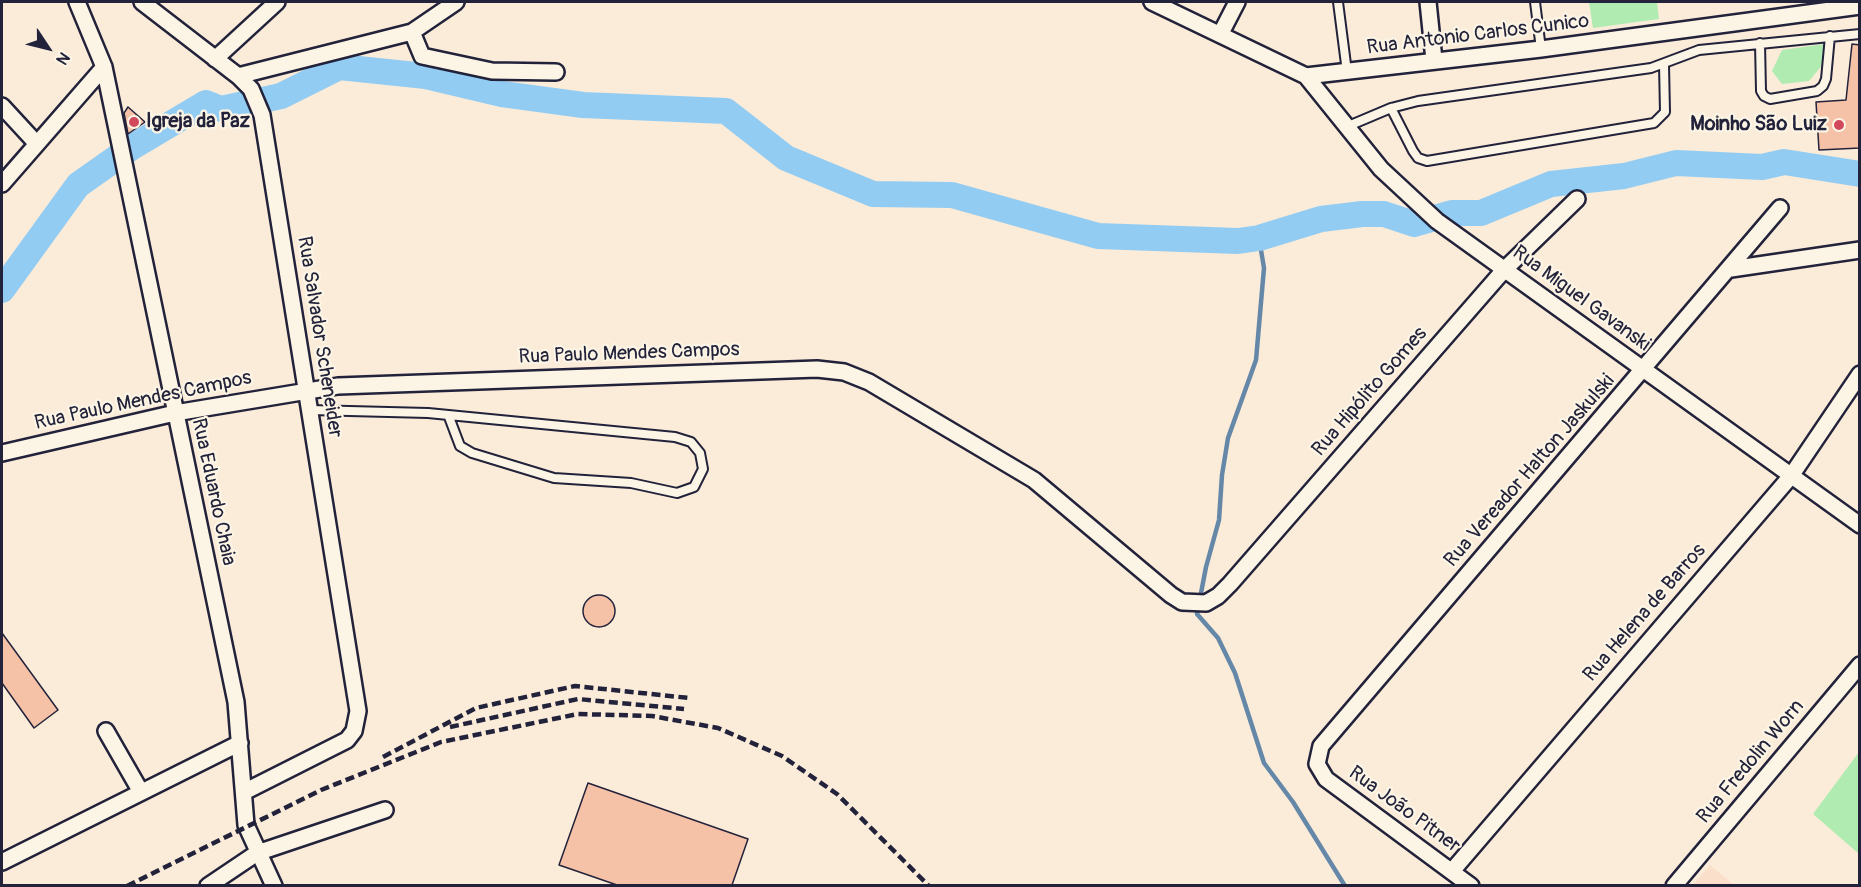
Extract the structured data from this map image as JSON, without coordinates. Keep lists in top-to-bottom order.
{
  "streets": {
    "street": [
      "Rua Antonio Carlos Cunico",
      "Rua Miguel Gavanski",
      "Rua Salvador Scheneider",
      "Rua Paulo Mendes Campos",
      "Rua Hipólito Gomes",
      "Rua Vereador Halton Jaskulski",
      "Rua Eduardo Chaia",
      "Rua Helena de Barros",
      "Rua Fredolin Worn",
      "Rua João Pitner"
    ]
  },
  "crossings": [
    ["Rua Antonio Carlos Cunico", "Rua Miguel Gavanski"],
    ["Rua Miguel Gavanski", "Rua Hipólito Gomes"],
    ["Rua Miguel Gavanski", "Rua Vereador Halton Jaskulski"],
    ["Rua Miguel Gavanski", "Rua Helena de Barros"],
    ["Rua Salvador Scheneider", "Rua Paulo Mendes Campos"],
    ["Rua Salvador Scheneider", "Rua Eduardo Chaia"],
    ["Rua Paulo Mendes Campos", "Rua Hipólito Gomes"],
    ["Rua Paulo Mendes Campos", "Rua Eduardo Chaia"],
    ["Rua Vereador Halton Jaskulski", "Rua João Pitner"],
    ["Rua Helena de Barros", "Rua João Pitner"]
  ],
  "places": ["Igreja da Paz", "Moinho São Luiz"],
  "north": "bottom right"
}
